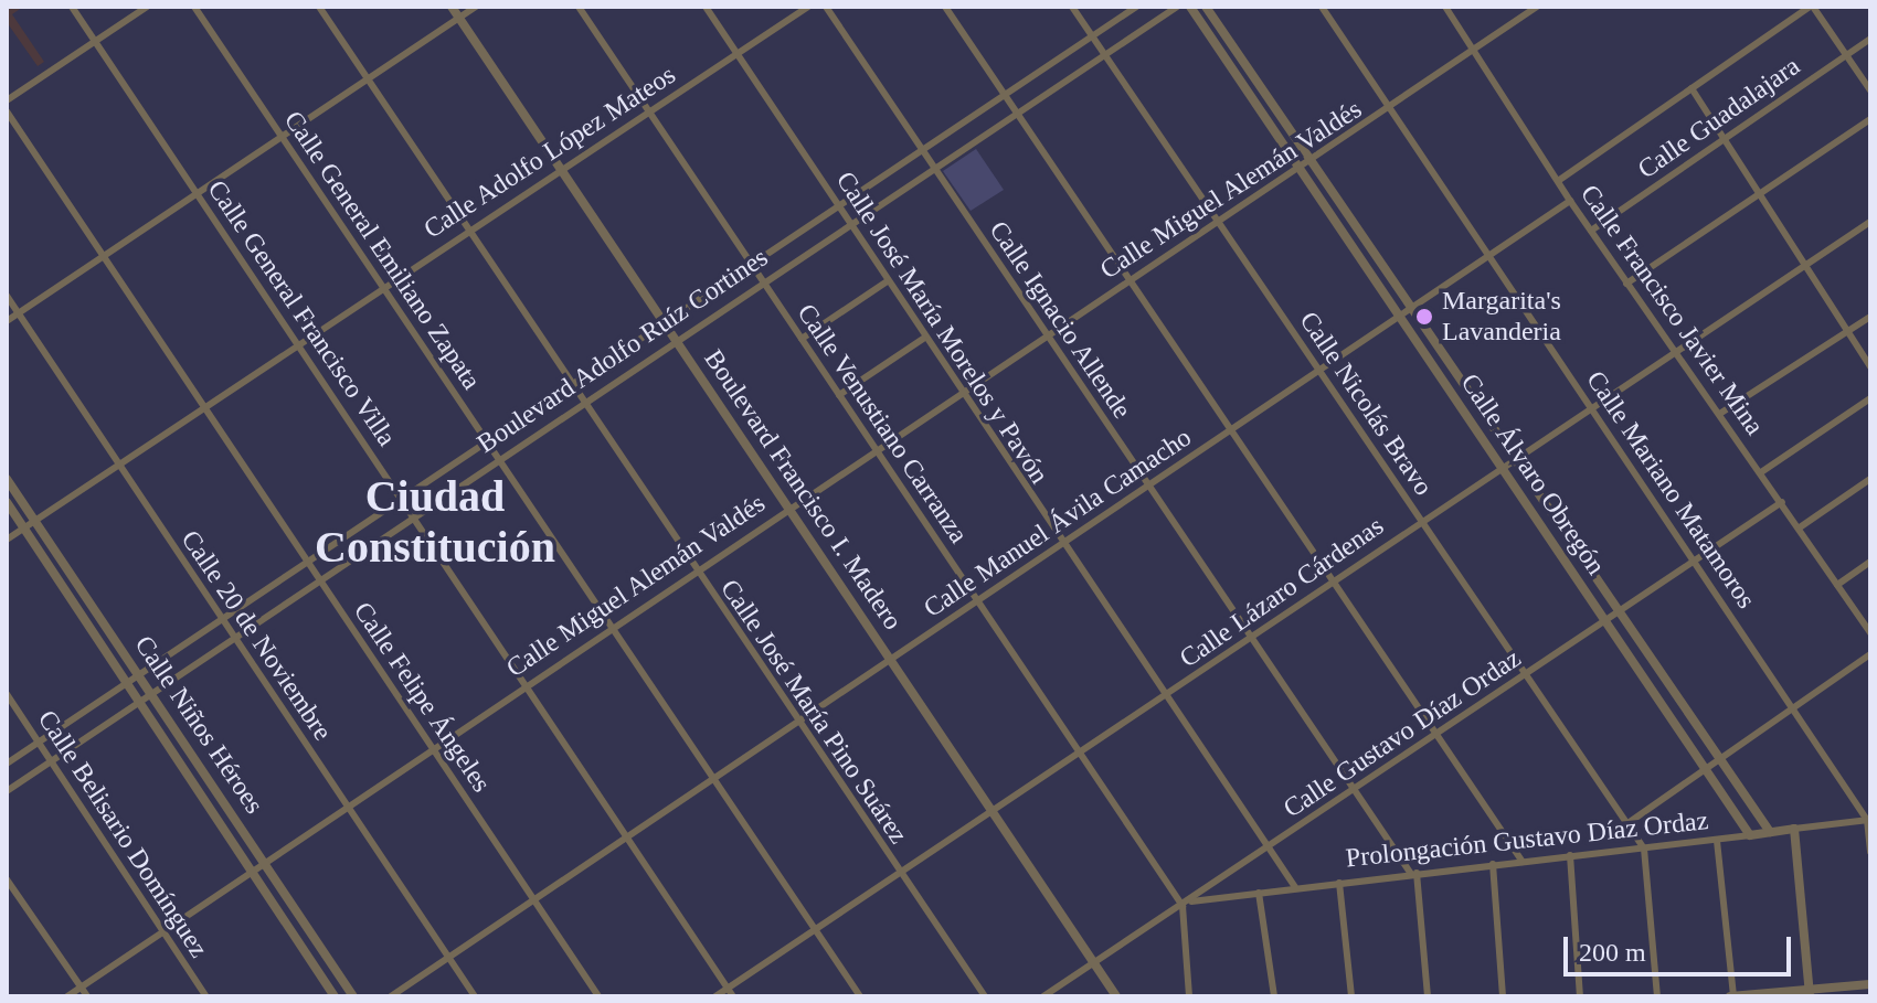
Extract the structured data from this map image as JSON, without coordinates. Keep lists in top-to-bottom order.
{
  "streets": {
    "street": [
      "Calle Guadalajara",
      "Calle Adolfo López Mateos",
      "Calle Miguel Alemán Valdés",
      "Calle General Emiliano Zapata",
      "Calle Francisco Javier Mina",
      "Calle General Francisco Villa",
      "Calle Ignacio Allende",
      "Calle José María Morelos y Pavón",
      "Boulevard Adolfo Ruíz Cortines",
      "Calle Nicolás Bravo",
      "Calle Venustiano Carranza",
      "Calle Álvaro Obregón",
      "Boulevard Francisco I. Madero",
      "Calle Mariano Matamoros",
      "Calle Manuel Ávila Camacho",
      "Calle Lázaro Cárdenas",
      "Calle 20 de Noviembre",
      "Calle Felipe Ángeles",
      "Calle José María Pino Suárez",
      "Calle Niños Héroes",
      "Calle Gustavo Díaz Ordaz",
      "Calle Belisario Domínguez",
      "Prolongación Gustavo Díaz Ordaz"
    ]
  },
  "crossings": [
    ["Calle Guadalajara", "Calle Francisco Javier Mina"],
    ["Calle Adolfo López Mateos", "Calle General Emiliano Zapata"],
    ["Calle Adolfo López Mateos", "Calle General Francisco Villa"],
    ["Calle Adolfo López Mateos", "Calle José María Morelos y Pavón"],
    ["Calle Adolfo López Mateos", "Calle Venustiano Carranza"],
    ["Calle Adolfo López Mateos", "Boulevard Francisco I. Madero"],
    ["Calle Adolfo López Mateos", "Calle 20 de Noviembre"],
    ["Calle Adolfo López Mateos", "Calle Felipe Ángeles"],
    ["Calle Adolfo López Mateos", "Calle José María Pino Suárez"],
    ["Calle Adolfo López Mateos", "Calle Niños Héroes"],
    ["Calle Miguel Alemán Valdés", "Calle General Emiliano Zapata"],
    ["Calle Miguel Alemán Valdés", "Calle Francisco Javier Mina"],
    ["Calle Miguel Alemán Valdés", "Calle General Francisco Villa"],
    ["Calle Miguel Alemán Valdés", "Calle Ignacio Allende"],
    ["Calle Miguel Alemán Valdés", "Calle José María Morelos y Pavón"],
    ["Calle Miguel Alemán Valdés", "Calle Nicolás Bravo"],
    ["Calle Miguel Alemán Valdés", "Calle Venustiano Carranza"],
    ["Calle Miguel Alemán Valdés", "Calle Álvaro Obregón"],
    ["Calle Miguel Alemán Valdés", "Boulevard Francisco I. Madero"],
    ["Calle Miguel Alemán Valdés", "Calle Mariano Matamoros"],
    ["Calle Miguel Alemán Valdés", "Calle 20 de Noviembre"],
    ["Calle Miguel Alemán Valdés", "Calle Felipe Ángeles"],
    ["Calle Miguel Alemán Valdés", "Calle José María Pino Suárez"],
    ["Calle Miguel Alemán Valdés", "Calle Niños Héroes"],
    ["Calle Miguel Alemán Valdés", "Calle Belisario Domínguez"],
    ["Calle General Emiliano Zapata", "Boulevard Adolfo Ruíz Cortines"],
    ["Calle General Emiliano Zapata", "Calle Manuel Ávila Camacho"],
    ["Calle General Emiliano Zapata", "Calle Lázaro Cárdenas"],
    ["Calle Francisco Javier Mina", "Calle Manuel Ávila Camacho"],
    ["Calle Francisco Javier Mina", "Calle Lázaro Cárdenas"],
    ["Calle Francisco Javier Mina", "Calle Gustavo Díaz Ordaz"],
    ["Calle General Francisco Villa", "Boulevard Adolfo Ruíz Cortines"],
    ["Calle General Francisco Villa", "Calle Manuel Ávila Camacho"],
    ["Calle General Francisco Villa", "Calle Lázaro Cárdenas"],
    ["Calle Ignacio Allende", "Boulevard Adolfo Ruíz Cortines"],
    ["Calle Ignacio Allende", "Calle Manuel Ávila Camacho"],
    ["Calle Ignacio Allende", "Calle Lázaro Cárdenas"],
    ["Calle Ignacio Allende", "Calle Gustavo Díaz Ordaz"],
    ["Calle Ignacio Allende", "Prolongación Gustavo Díaz Ordaz"],
    ["Calle José María Morelos y Pavón", "Boulevard Adolfo Ruíz Cortines"],
    ["Calle José María Morelos y Pavón", "Calle Manuel Ávila Camacho"],
    ["Calle José María Morelos y Pavón", "Calle Lázaro Cárdenas"],
    ["Calle José María Morelos y Pavón", "Calle Gustavo Díaz Ordaz"],
    ["Calle José María Morelos y Pavón", "Prolongación Gustavo Díaz Ordaz"],
    ["Boulevard Adolfo Ruíz Cortines", "Calle Nicolás Bravo"],
    ["Boulevard Adolfo Ruíz Cortines", "Calle Venustiano Carranza"],
    ["Boulevard Adolfo Ruíz Cortines", "Boulevard Francisco I. Madero"],
    ["Boulevard Adolfo Ruíz Cortines", "Calle 20 de Noviembre"],
    ["Boulevard Adolfo Ruíz Cortines", "Calle Felipe Ángeles"],
    ["Boulevard Adolfo Ruíz Cortines", "Calle José María Pino Suárez"],
    ["Boulevard Adolfo Ruíz Cortines", "Calle Niños Héroes"],
    ["Boulevard Adolfo Ruíz Cortines", "Calle Belisario Domínguez"],
    ["Calle Nicolás Bravo", "Calle Manuel Ávila Camacho"],
    ["Calle Nicolás Bravo", "Calle Lázaro Cárdenas"],
    ["Calle Nicolás Bravo", "Calle Gustavo Díaz Ordaz"],
    ["Calle Nicolás Bravo", "Prolongación Gustavo Díaz Ordaz"],
    ["Calle Venustiano Carranza", "Calle Manuel Ávila Camacho"],
    ["Calle Venustiano Carranza", "Calle Lázaro Cárdenas"],
    ["Calle Venustiano Carranza", "Calle Gustavo Díaz Ordaz"],
    ["Calle Venustiano Carranza", "Prolongación Gustavo Díaz Ordaz"],
    ["Calle Álvaro Obregón", "Calle Manuel Ávila Camacho"],
    ["Calle Álvaro Obregón", "Calle Lázaro Cárdenas"],
    ["Calle Álvaro Obregón", "Calle Gustavo Díaz Ordaz"],
    ["Calle Álvaro Obregón", "Prolongación Gustavo Díaz Ordaz"],
    ["Boulevard Francisco I. Madero", "Calle Manuel Ávila Camacho"],
    ["Boulevard Francisco I. Madero", "Calle Lázaro Cárdenas"],
    ["Boulevard Francisco I. Madero", "Calle Gustavo Díaz Ordaz"],
    ["Calle Mariano Matamoros", "Calle Manuel Ávila Camacho"],
    ["Calle Mariano Matamoros", "Calle Lázaro Cárdenas"],
    ["Calle Mariano Matamoros", "Calle Gustavo Díaz Ordaz"],
    ["Calle Mariano Matamoros", "Prolongación Gustavo Díaz Ordaz"],
    ["Calle Manuel Ávila Camacho", "Calle 20 de Noviembre"],
    ["Calle Manuel Ávila Camacho", "Calle Felipe Ángeles"],
    ["Calle Manuel Ávila Camacho", "Calle José María Pino Suárez"],
    ["Calle Lázaro Cárdenas", "Calle José María Pino Suárez"],
    ["Calle Gustavo Díaz Ordaz", "Prolongación Gustavo Díaz Ordaz"]
  ],
  "districts": ["Ciudad Constitución"],
  "places": ["Margarita's Lavanderia"],
  "scale_bar": "200 m"
}
